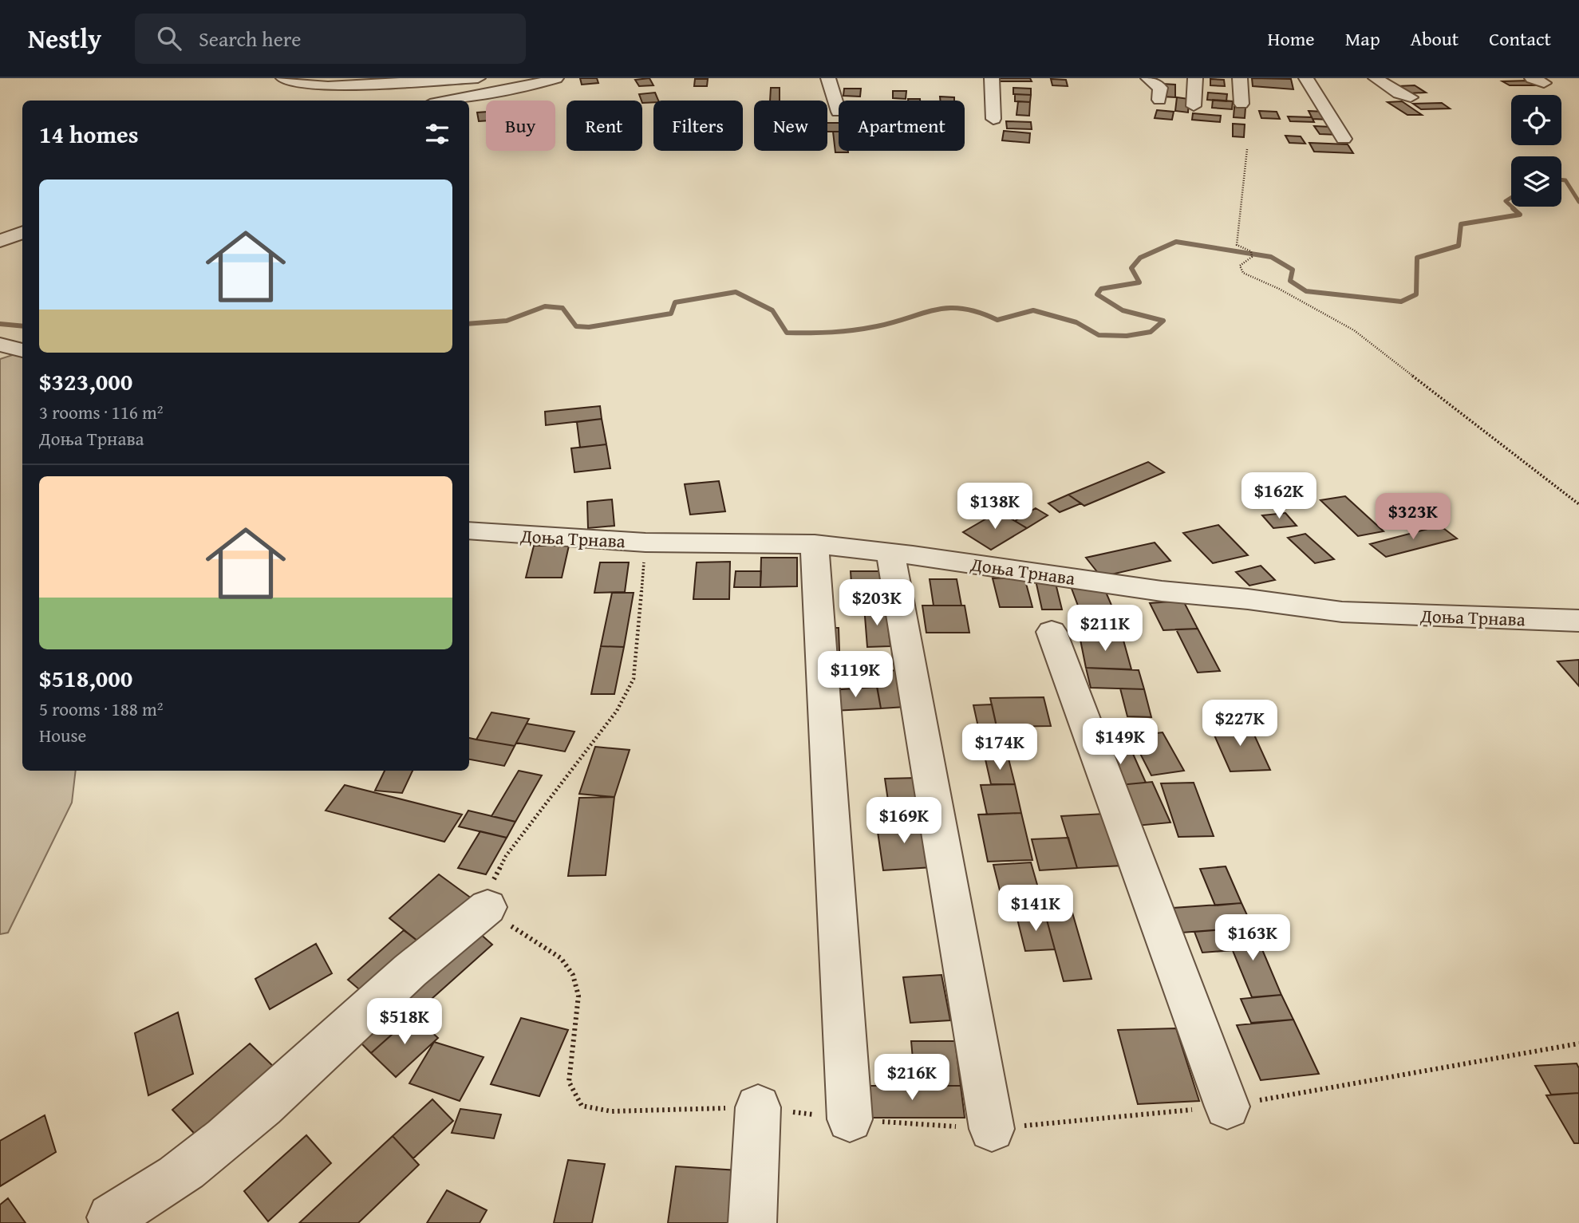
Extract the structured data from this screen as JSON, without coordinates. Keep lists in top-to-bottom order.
{
  "streets": {
    "street": ["Доња Трнава"]
  },
  "page": {
    "header": "Nestly",
    "search": "Search here",
    "nav": [
      "Home",
      "Map",
      "About",
      "Contact"
    ],
    "chip": [
      "Buy",
      "Rent",
      "Filters",
      "New",
      "Apartment"
    ],
    "heading": "14 homes",
    "list": [
      {
        "name": "$323,000",
        "note": "3 rooms · 116 m² · Доња Трнава"
      },
      {
        "name": "$518,000",
        "note": "5 rooms · 188 m² · House"
      }
    ],
    "price": [
      "$162K",
      "$138K",
      "$323K",
      "$203K",
      "$211K",
      "$119K",
      "$227K",
      "$149K",
      "$174K",
      "$169K",
      "$141K",
      "$163K",
      "$518K",
      "$216K"
    ]
  }
}
